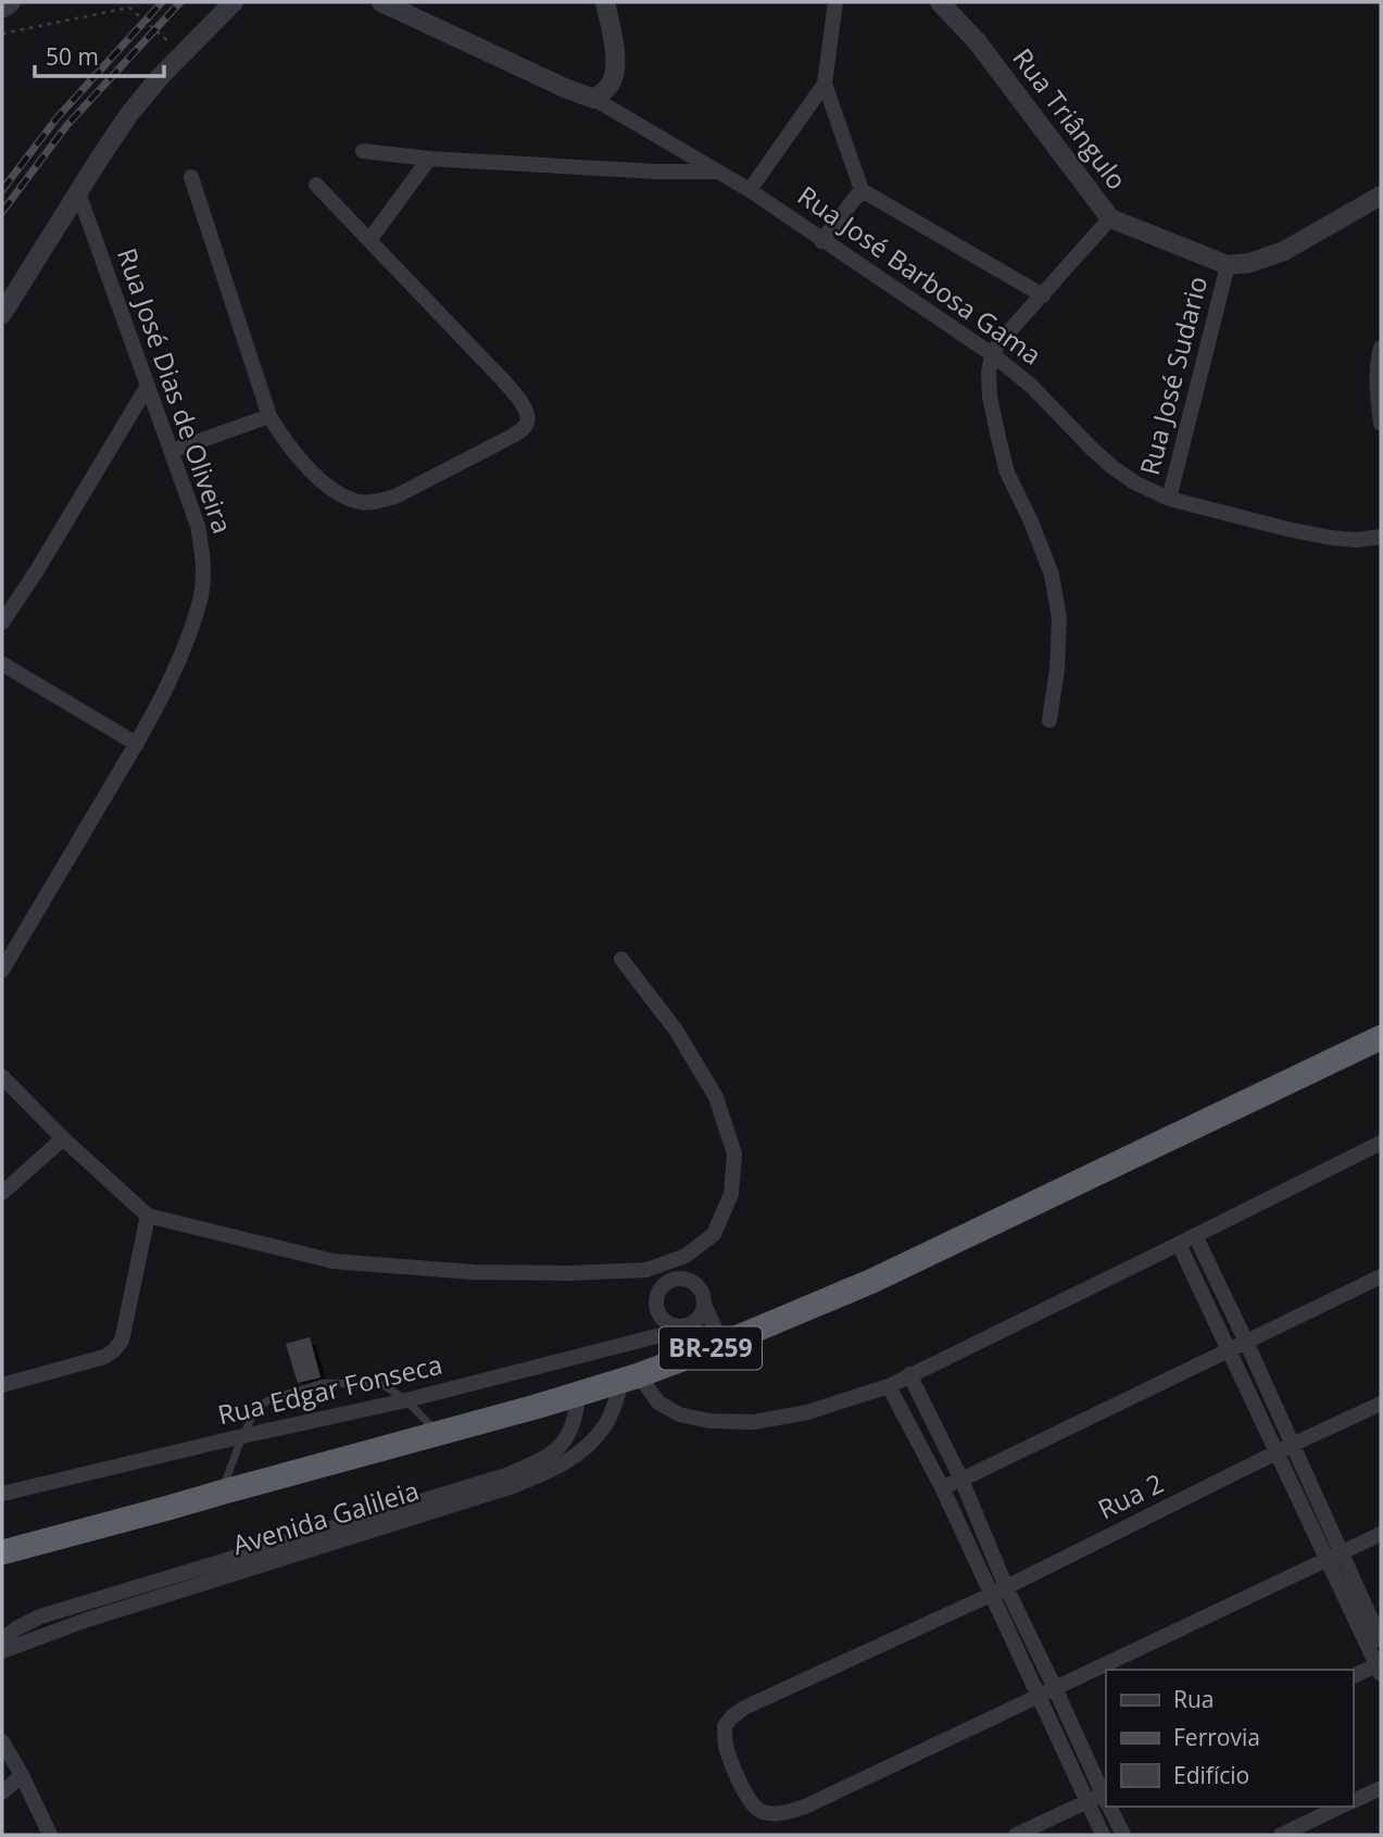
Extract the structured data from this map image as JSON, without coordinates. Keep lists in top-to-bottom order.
{
  "streets": {
    "highway": ["BR-259"],
    "street": [
      "Rua Triângulo",
      "Rua José Barbosa Gama",
      "Rua José Sudario",
      "Rua José Dias de Oliveira",
      "Rua Edgar Fonseca",
      "Rua 2",
      "Avenida Galileia"
    ]
  },
  "crossings": [
    ["Rua Triângulo", "Rua José Sudario"],
    ["Rua José Barbosa Gama", "Rua José Sudario"],
    ["BR-259", "Avenida Galileia"]
  ],
  "legend": ["Rua", "Ferrovia", "Edifício"],
  "scale_bar": "50 m"
}
